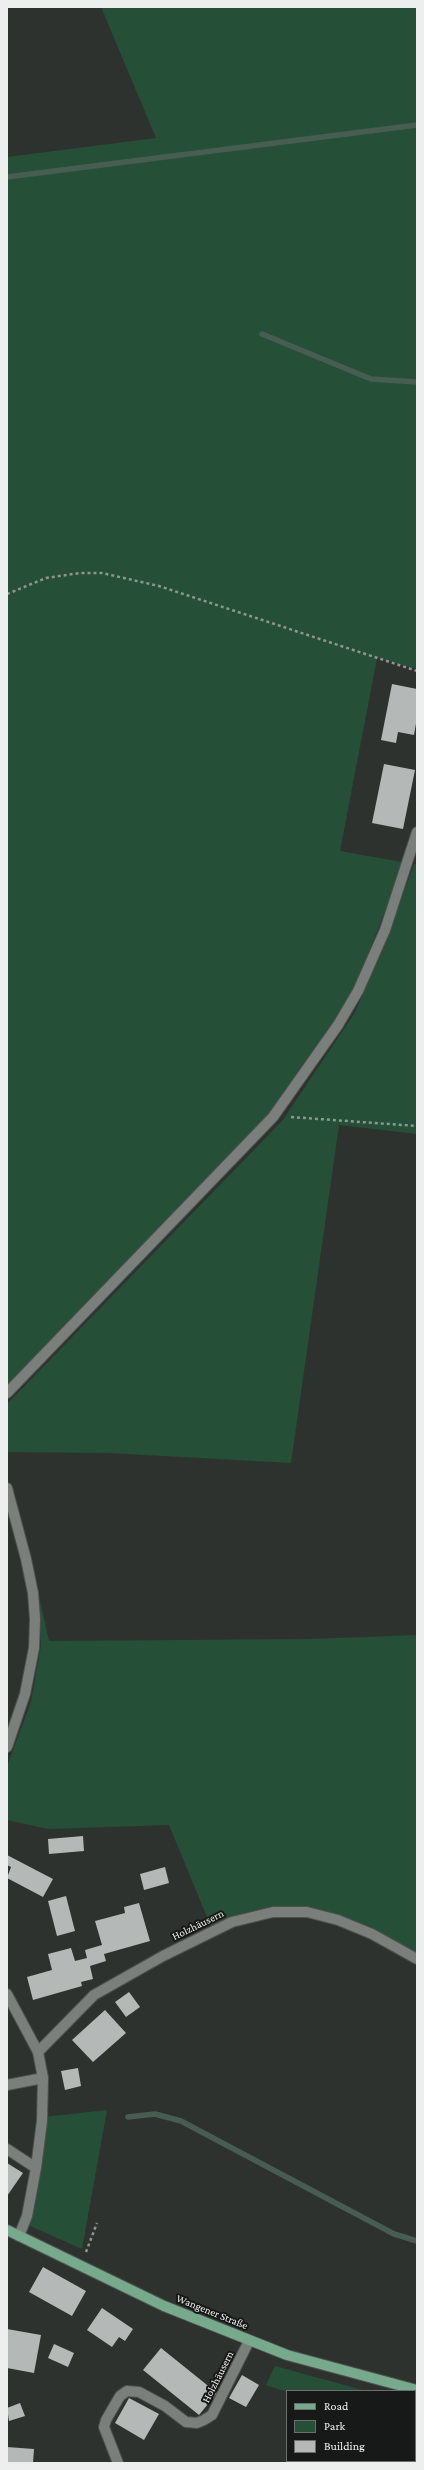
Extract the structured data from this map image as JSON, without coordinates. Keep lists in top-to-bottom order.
{
  "streets": {
    "main road": ["Wangener Straße"],
    "street": ["Holzhäusern"]
  },
  "crossings": [
    ["Holzhäusern", "Wangener Straße"]
  ],
  "legend": ["Road", "Park", "Building"]
}
